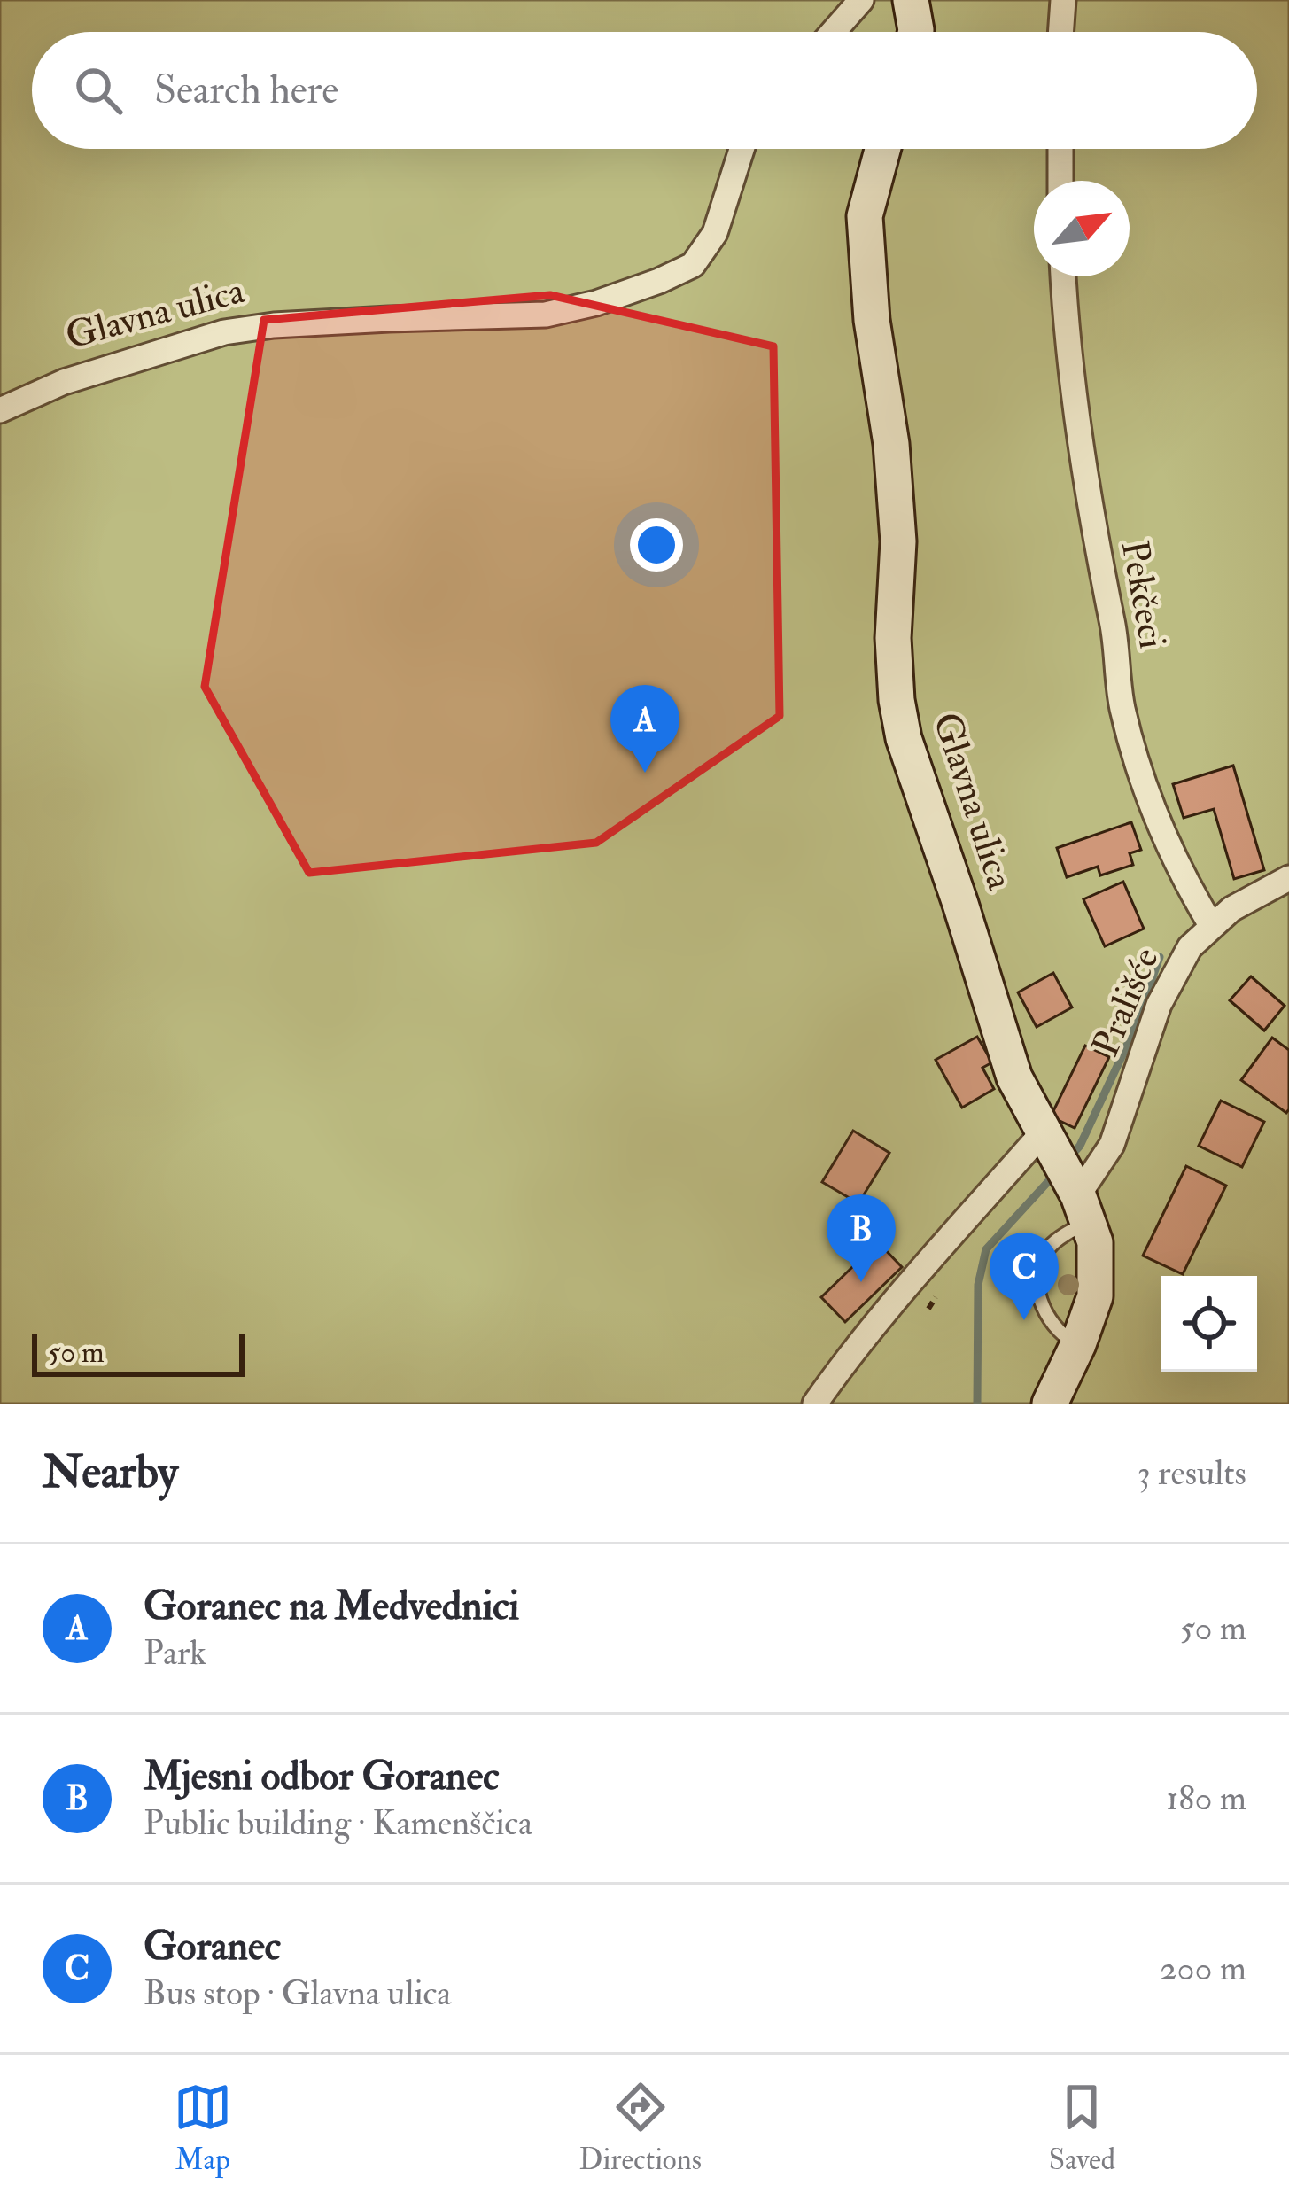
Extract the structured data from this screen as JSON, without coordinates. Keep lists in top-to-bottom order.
{
  "streets": {
    "street": ["Glavna ulica", "Pekčeci", "Prališće"]
  },
  "crossings": [
    ["Glavna ulica", "Prališće"],
    ["Pekčeci", "Prališće"]
  ],
  "scale_bar": "50 m",
  "north": "top right",
  "page": {
    "search": "Search here",
    "pins": ["A", "B", "C"],
    "scale": "50 m",
    "heading": ["Nearby", "3 results"],
    "list": [
      {
        "mark": "A",
        "name": "Goranec na Medvednici",
        "note": "Park",
        "value": "50 m"
      },
      {
        "mark": "B",
        "name": "Mjesni odbor Goranec",
        "note": "Public building · Kamenščica",
        "value": "180 m"
      },
      {
        "mark": "C",
        "name": "Goranec",
        "note": "Bus stop · Glavna ulica",
        "value": "200 m"
      }
    ],
    "nav": ["Map", "Directions", "Saved"]
  }
}
